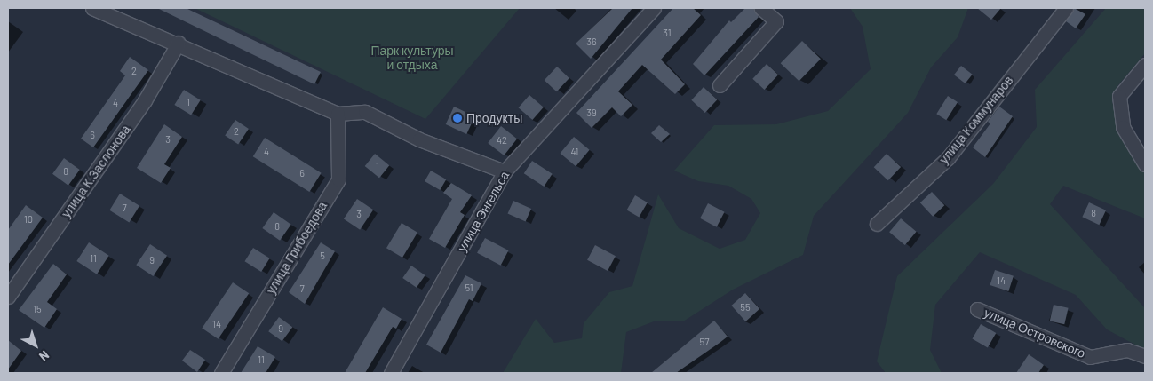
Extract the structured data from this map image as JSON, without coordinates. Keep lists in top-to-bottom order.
{
  "streets": {
    "street": [
      "улица Коммунаров",
      "улица К.Заслонова",
      "улица Энгельса",
      "улица Грибоедова",
      "улица Островского"
    ]
  },
  "parks": ["Парк культуры и отдыха"],
  "places": ["Продукты"],
  "house_numbers": [
    "31",
    "36",
    "2",
    "1",
    "4",
    "39",
    "2",
    "6",
    "3",
    "42",
    "4",
    "41",
    "1",
    "8",
    "6",
    "7",
    "8",
    "3",
    "10",
    "8",
    "5",
    "11",
    "9",
    "14",
    "51",
    "7",
    "55",
    "15",
    "14",
    "9",
    "57",
    "11"
  ],
  "north": "bottom right"
}
